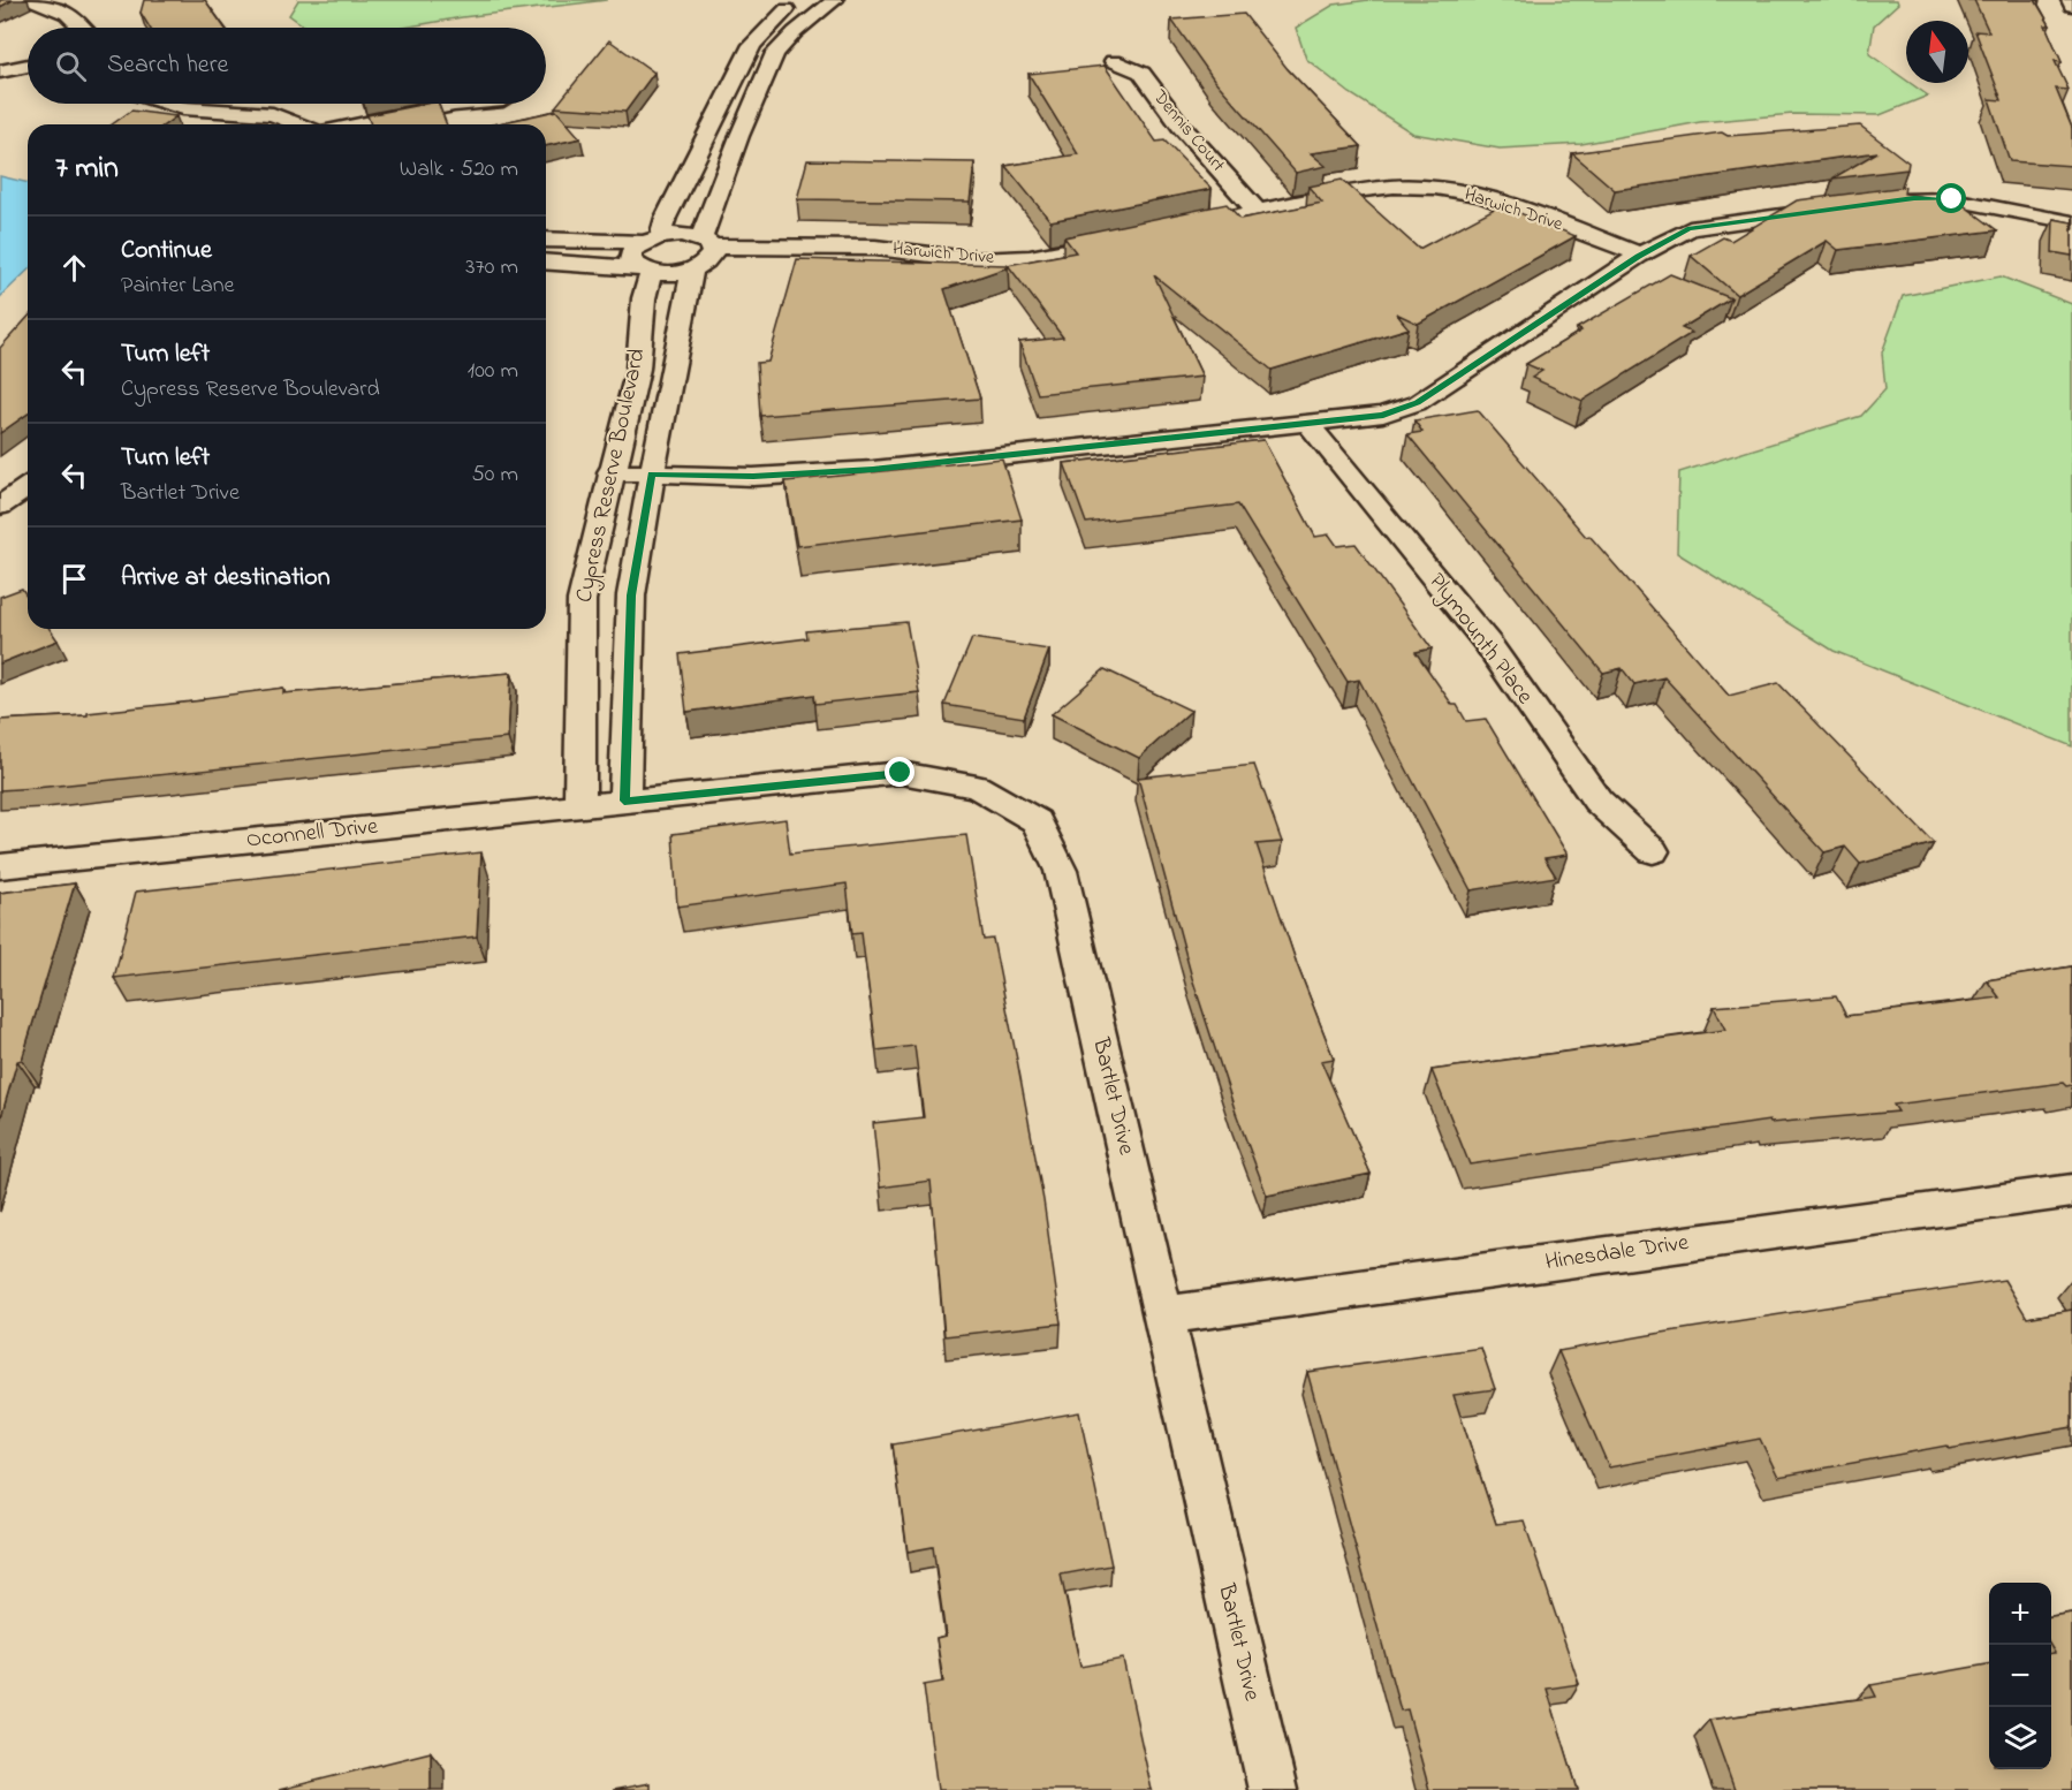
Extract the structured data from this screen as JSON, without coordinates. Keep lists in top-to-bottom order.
{
  "streets": {
    "street": [
      "Dennis Court",
      "Harwich Drive",
      "Cypress Reserve Boulevard",
      "Plymounth Place",
      "Oconnell Drive",
      "Bartlet Drive",
      "Hinesdale Drive"
    ]
  },
  "crossings": [
    ["Dennis Court", "Harwich Drive"],
    ["Harwich Drive", "Cypress Reserve Boulevard"],
    ["Cypress Reserve Boulevard", "Oconnell Drive"],
    ["Cypress Reserve Boulevard", "Bartlet Drive"],
    ["Oconnell Drive", "Bartlet Drive"],
    ["Bartlet Drive", "Hinesdale Drive"]
  ],
  "north": "top",
  "page": {
    "search": "Search here",
    "heading": ["7 min", "Walk · 520 m"],
    "list": [
      ["Continue", "Painter Lane", "370 m"],
      ["Turn left", "Cypress Reserve Boulevard", "100 m"],
      ["Turn left", "Bartlet Drive", "50 m"],
      "Arrive at destination"
    ],
    "map_buttons": ["+", "−"]
  }
}
